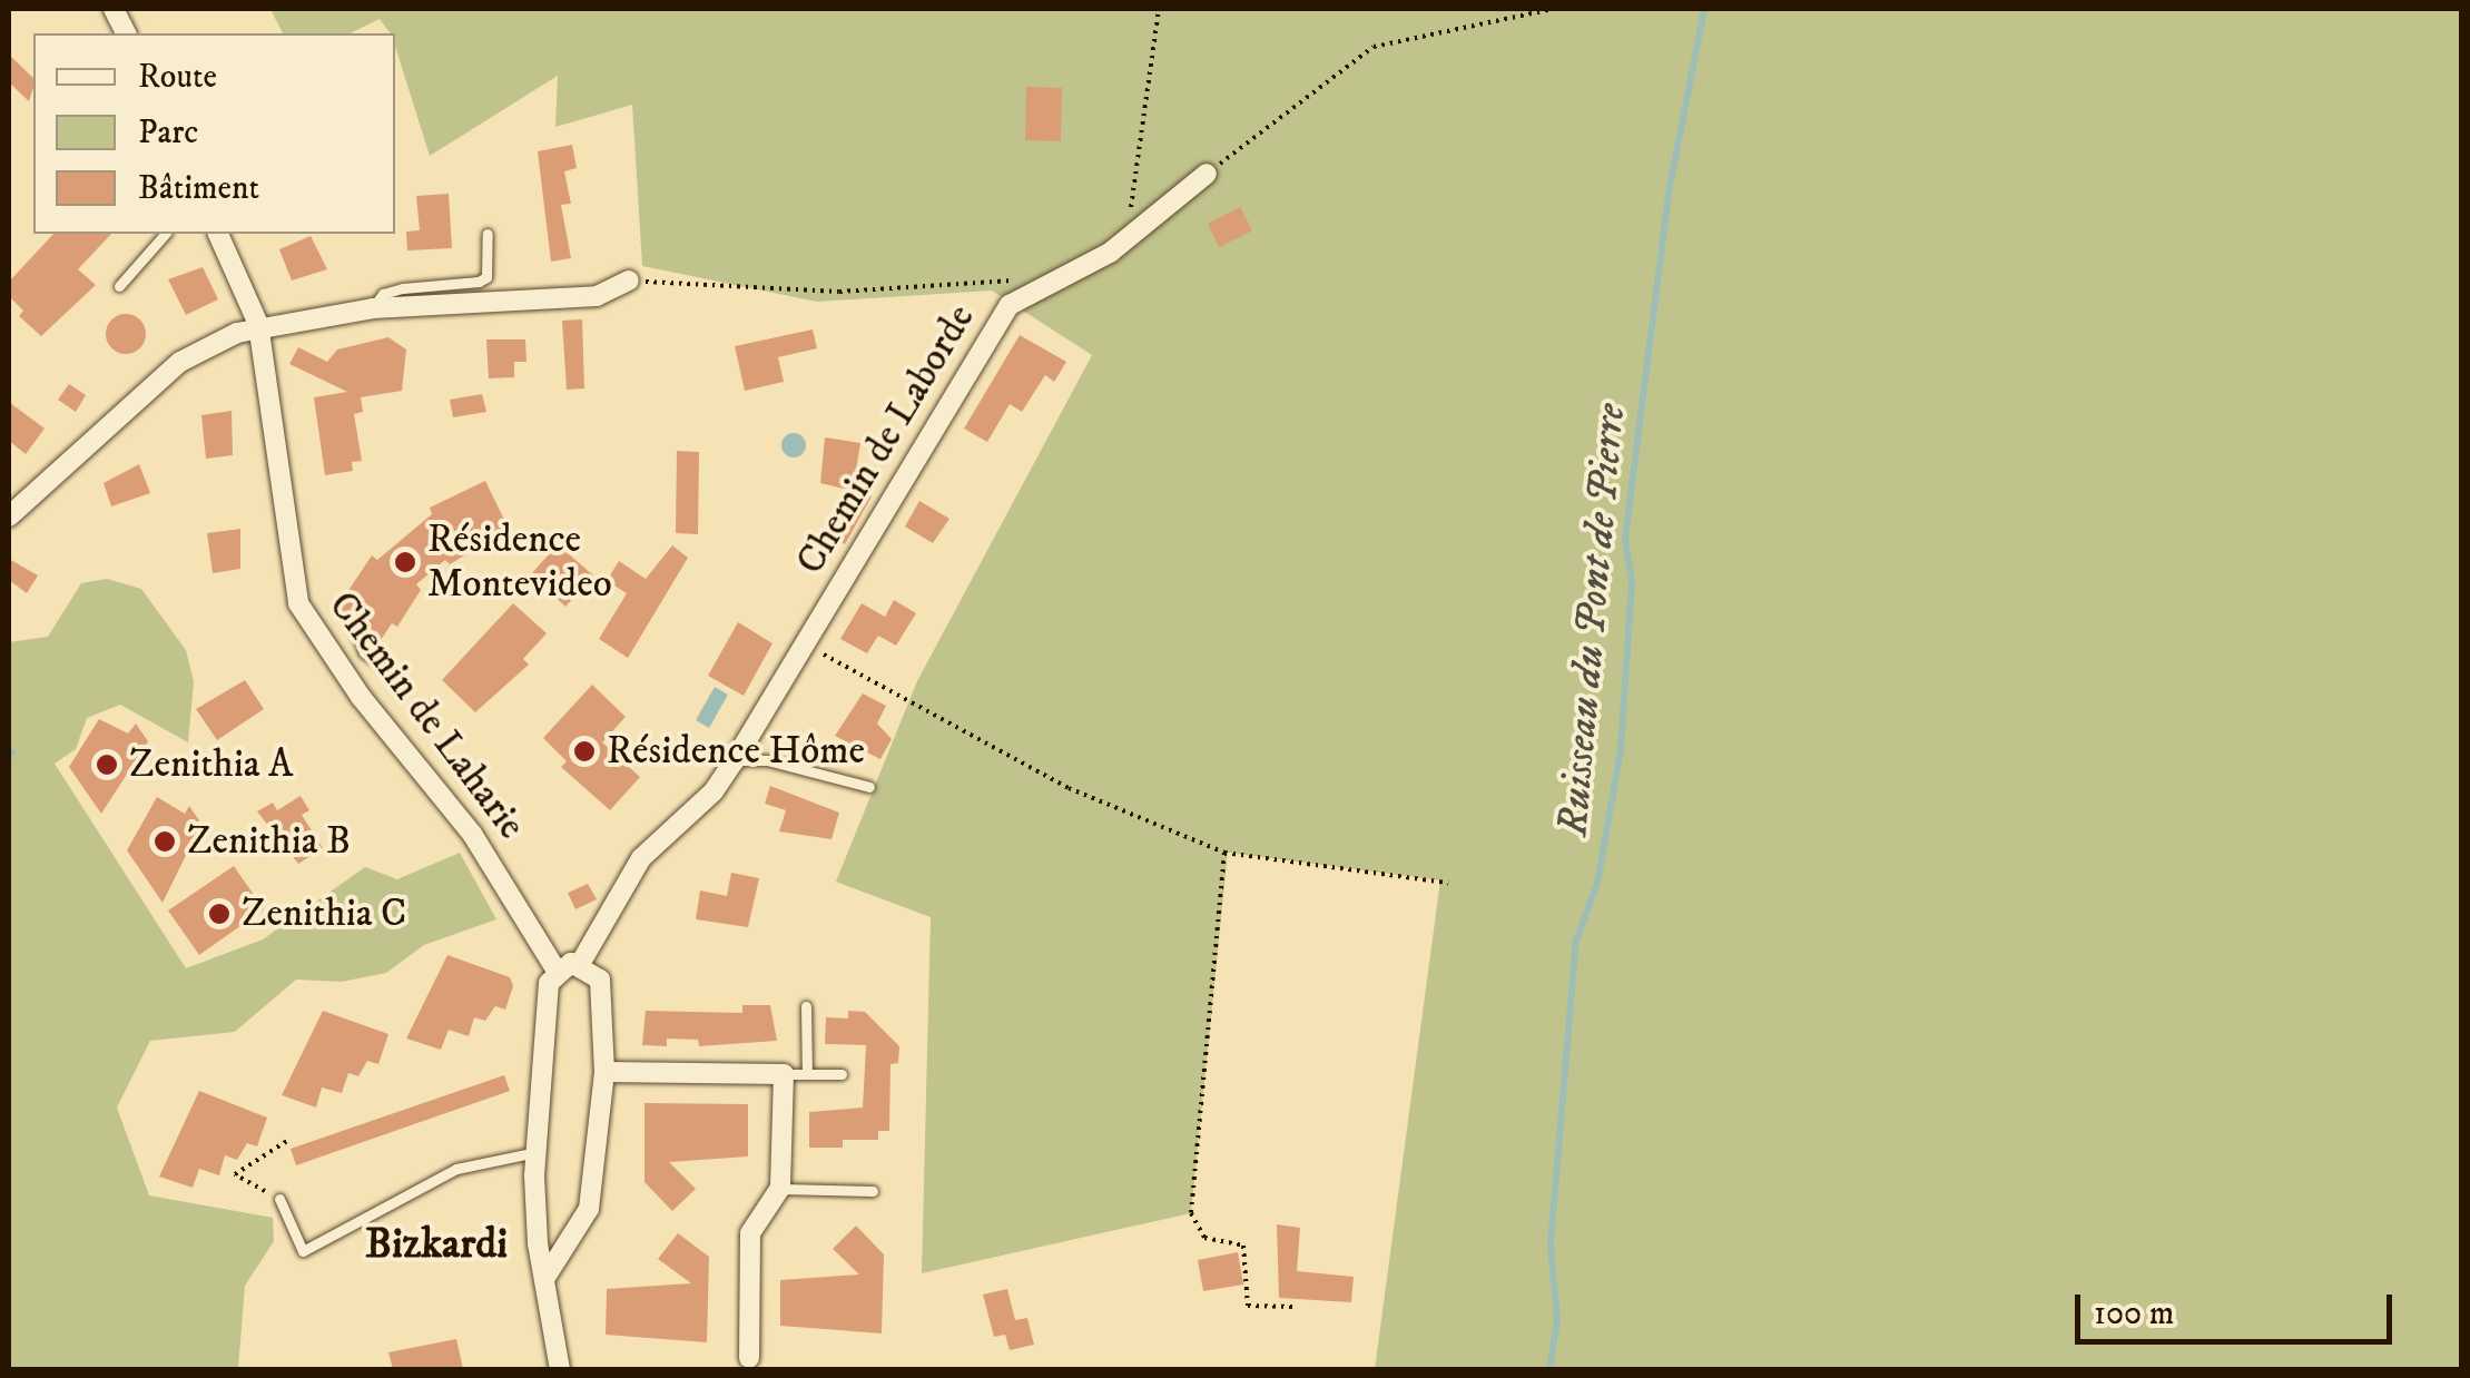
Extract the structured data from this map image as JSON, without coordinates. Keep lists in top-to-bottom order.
{
  "streets": {
    "street": ["Chemin de Laborde", "Chemin de Laharie"]
  },
  "districts": ["Bizkardi"],
  "water": ["Ruisseau du Pont de Pierre"],
  "places": [
    "Résidence Montevideo",
    "Résidence Hôme",
    "Zenithia A",
    "Zenithia B",
    "Zenithia C"
  ],
  "legend": ["Route", "Parc", "Bâtiment"],
  "scale_bar": "100 m"
}
